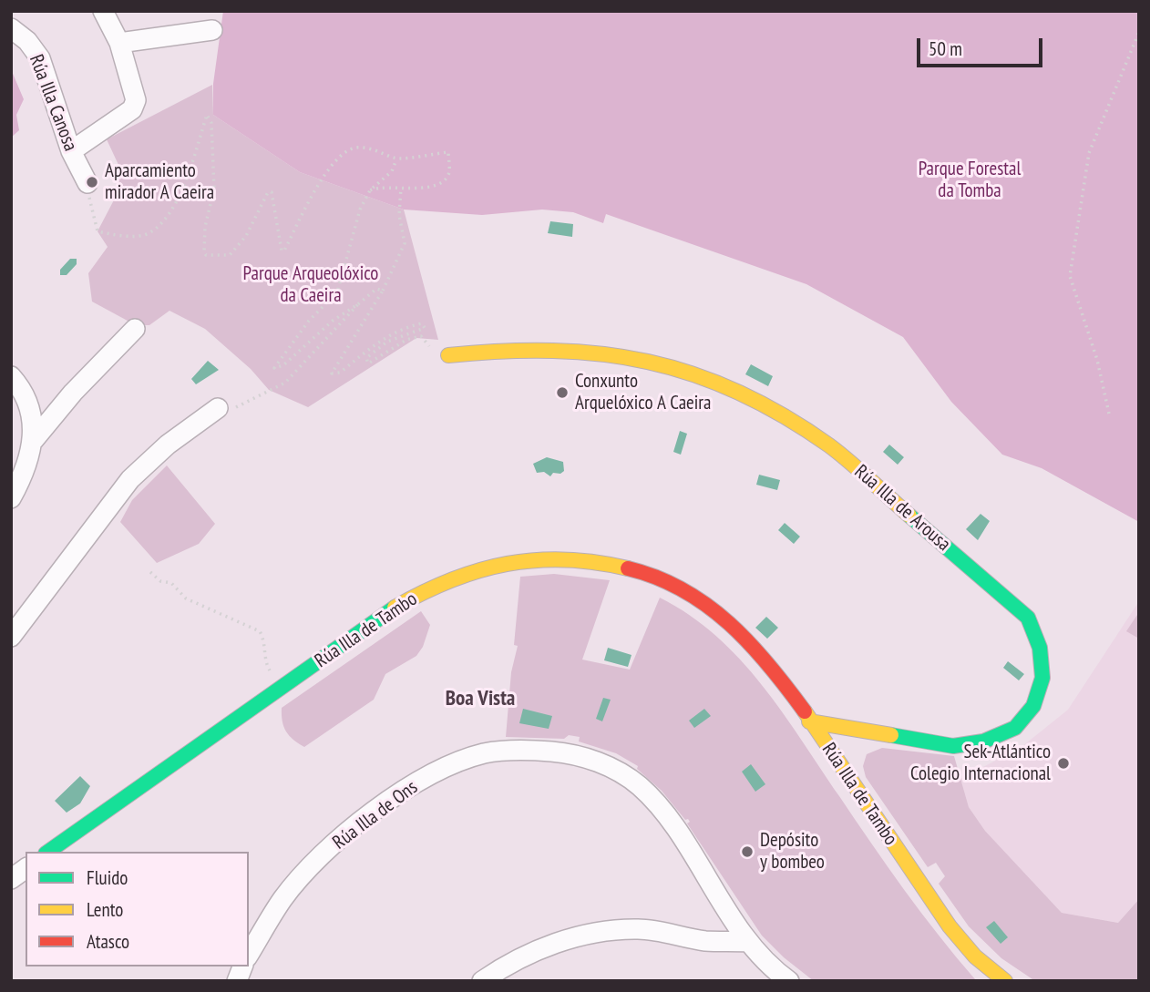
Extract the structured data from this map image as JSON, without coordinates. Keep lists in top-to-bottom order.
{
  "streets": {
    "street": [
      "Rúa Illa Canosa",
      "Rúa Illa de Arousa",
      "Rúa Illa de Tambo",
      "Rúa Illa de Ons"
    ]
  },
  "crossings": [
    ["Rúa Illa de Arousa", "Rúa Illa de Tambo"]
  ],
  "districts": ["Boa Vista"],
  "parks": ["Parque Forestal da Tomba", "Parque Arqueolóxico da Caeira"],
  "places": [
    "Aparcamiento mirador A Caeira",
    "Conxunto Arquelóxico A Caeira",
    "Sek-Atlántico Colegio Internacional",
    "Depósito y bombeo"
  ],
  "legend": ["Fluido", "Lento", "Atasco"],
  "scale_bar": "50 m"
}
